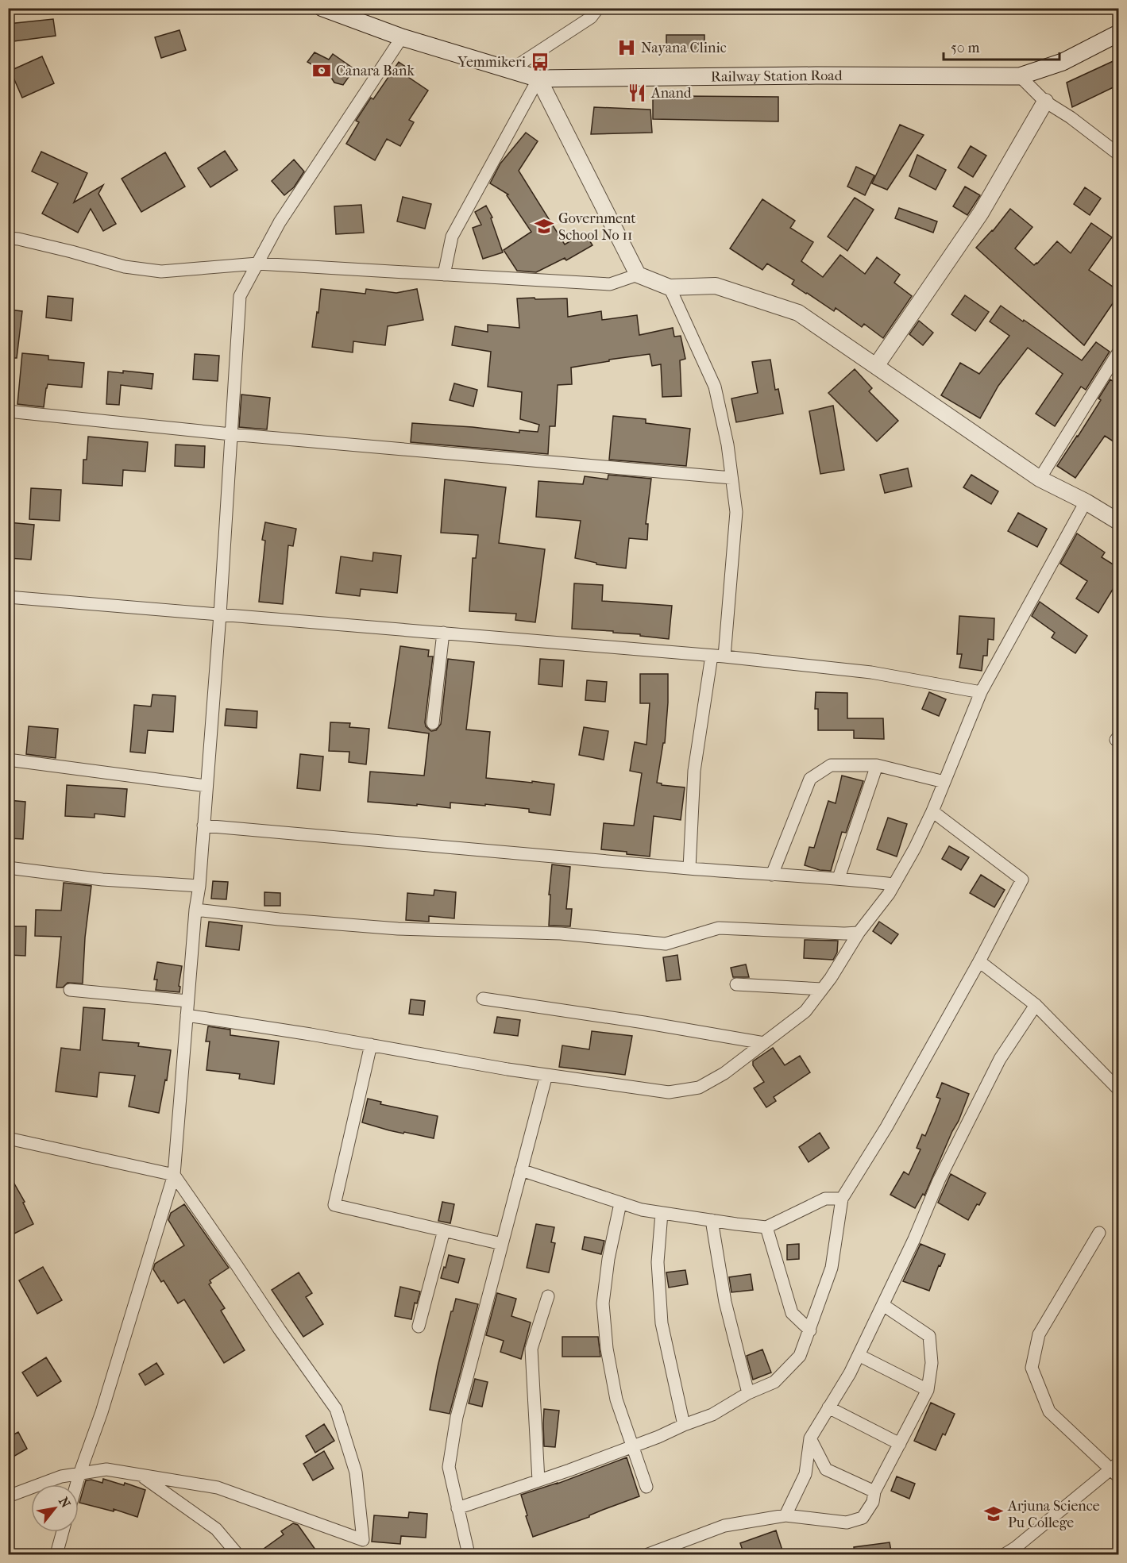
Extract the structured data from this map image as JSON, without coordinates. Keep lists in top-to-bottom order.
{
  "streets": {
    "main road": ["Railway Station Road"]
  },
  "places": {
    "hospital": ["Nayana Clinic"],
    "bus stop": ["Yemmikeri"],
    "bank": ["Canara Bank"],
    "restaurant": ["Anand"],
    "school or university": ["Government School No 11", "Arjuna Science Pu College"]
  },
  "scale_bar": "50 m",
  "north": "top right"
}
